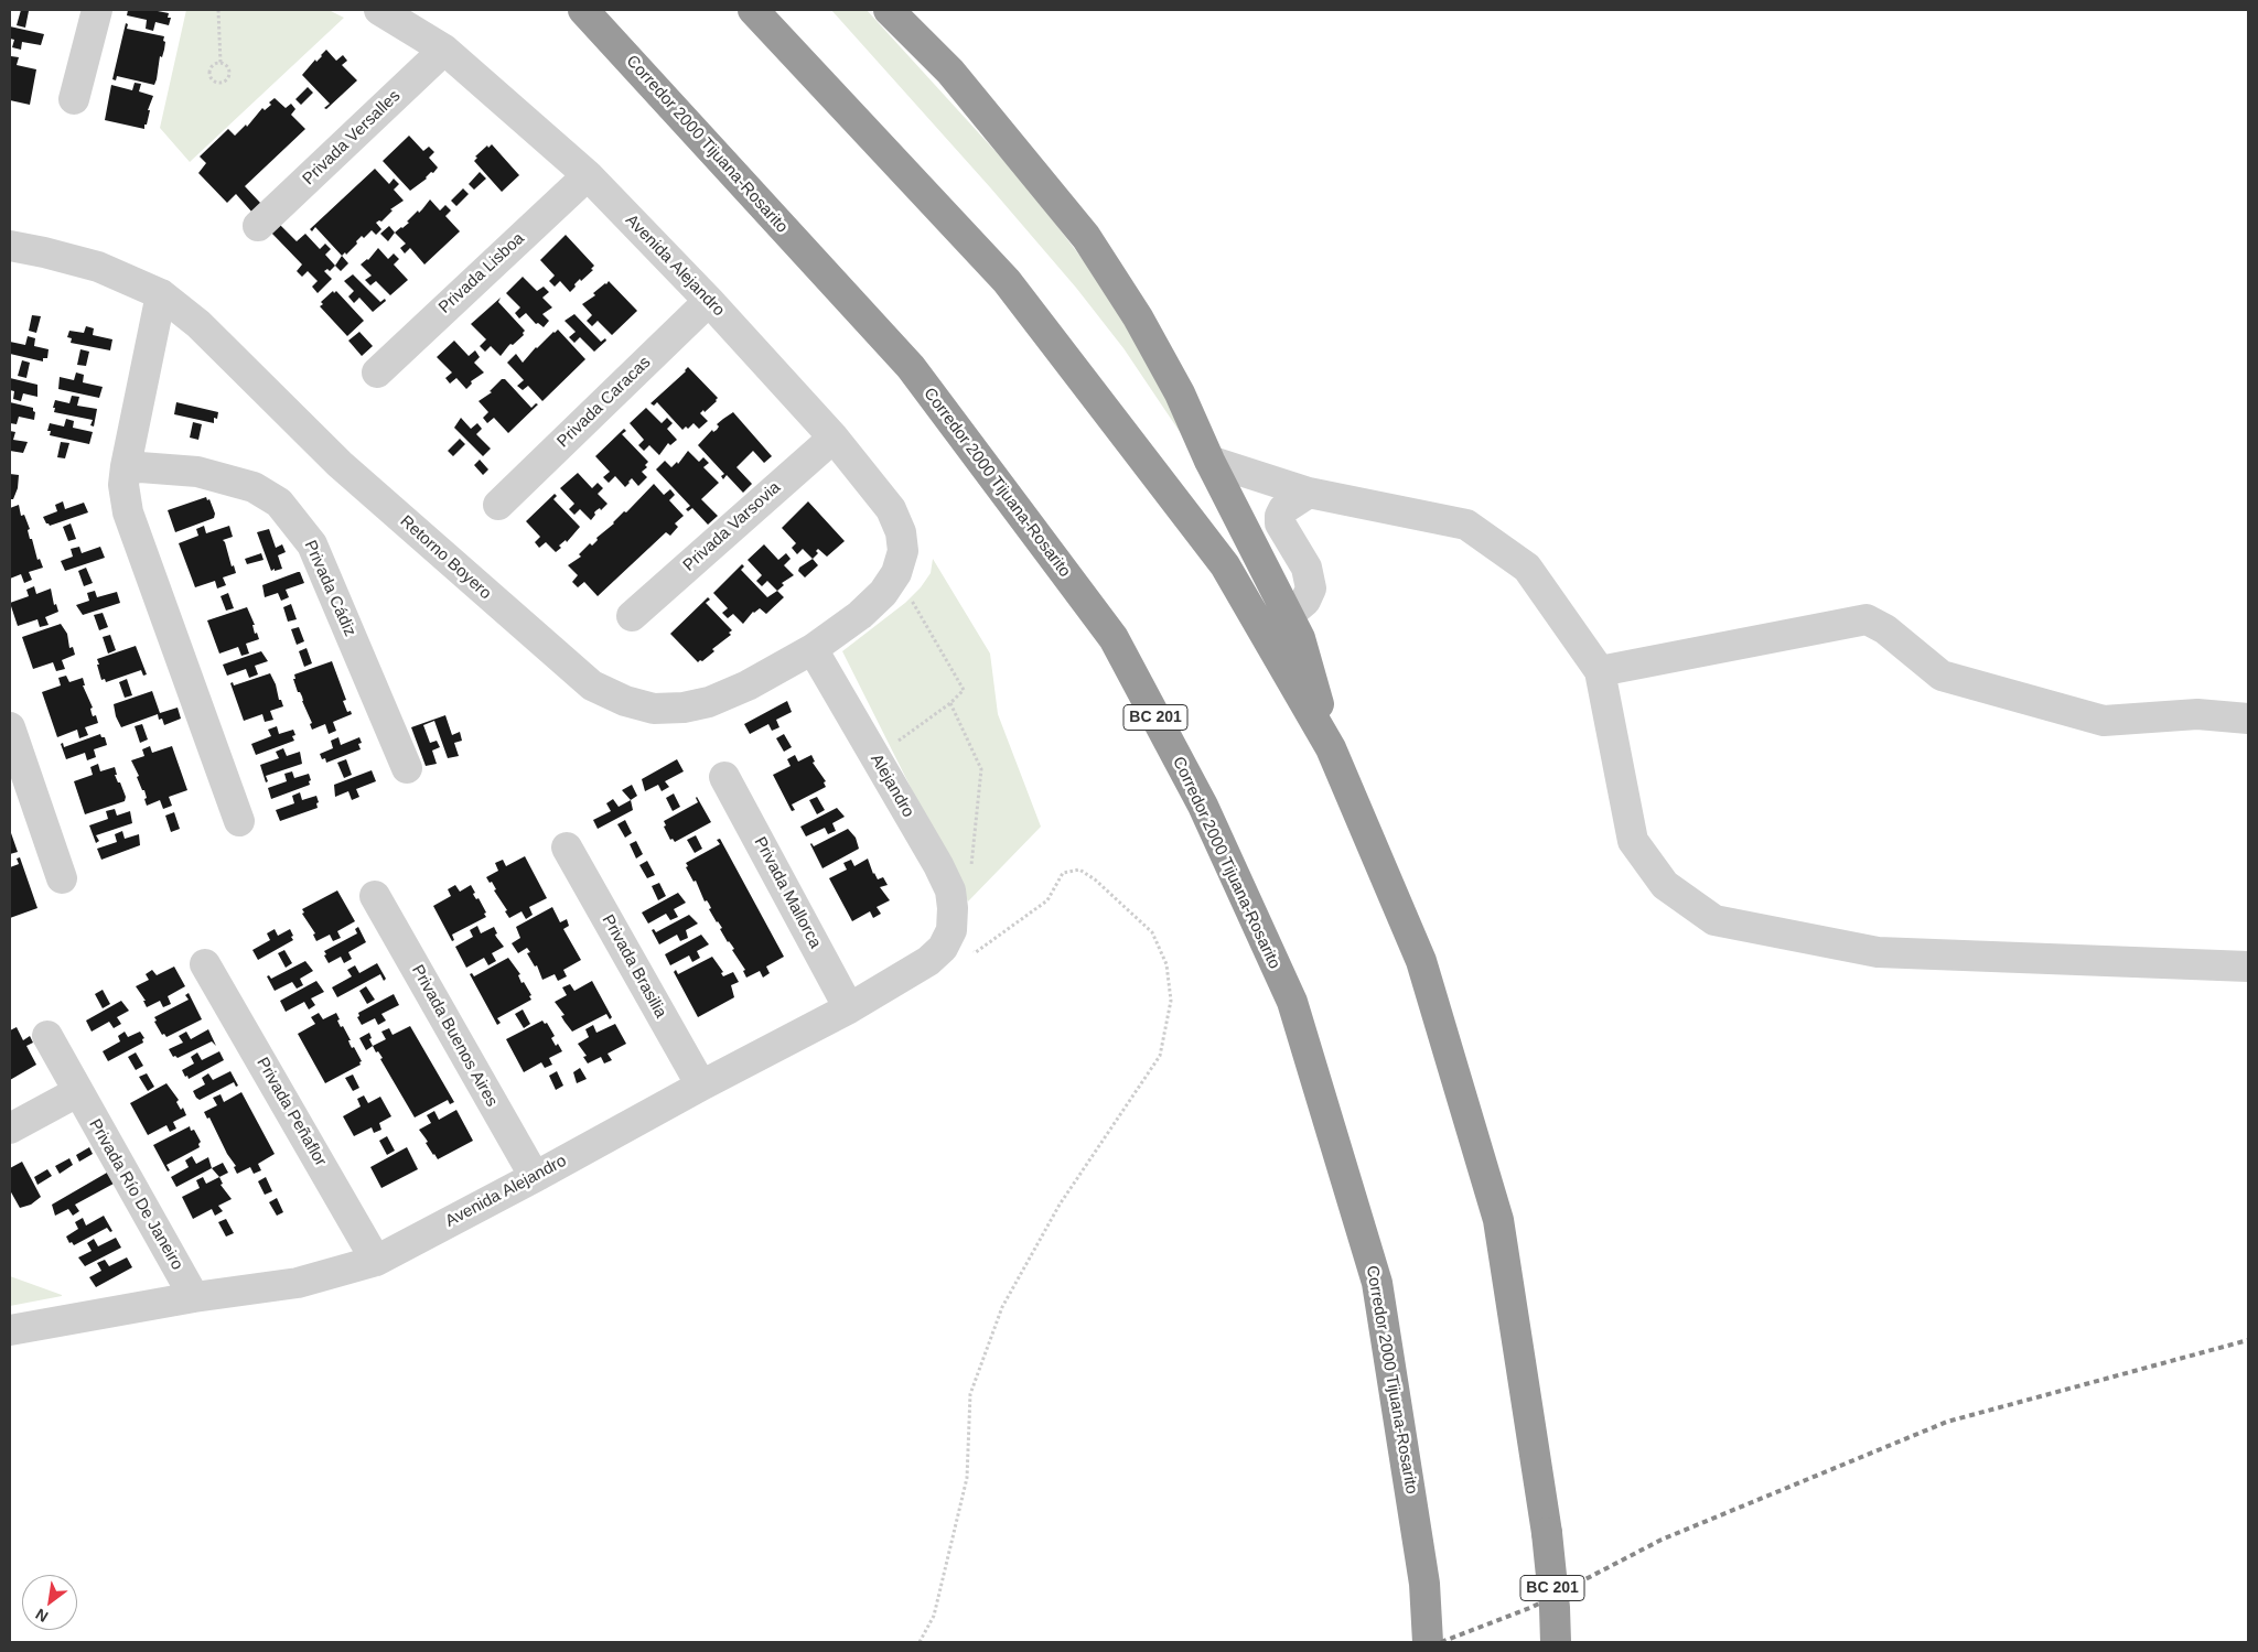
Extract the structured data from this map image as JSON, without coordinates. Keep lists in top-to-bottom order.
{
  "streets": {
    "highway": ["Corredor 2000 Tijuana-Rosarito", "BC 201"],
    "street": [
      "Privada Versalles",
      "Avenida Alejandro",
      "Privada Lisboa",
      "Privada Caracas",
      "Privada Varsovia",
      "Retorno Boyero",
      "Privada Cádiz",
      "Alejandro",
      "Privada Mallorca",
      "Privada Brasilia",
      "Privada Buenos Aires",
      "Privada Peñaflor",
      "Privada Río De Janeiro"
    ]
  },
  "crossings": [
    ["Privada Versalles", "Avenida Alejandro"],
    ["Avenida Alejandro", "Privada Lisboa"],
    ["Avenida Alejandro", "Privada Caracas"],
    ["Avenida Alejandro", "Privada Varsovia"],
    ["Avenida Alejandro", "Retorno Boyero"],
    ["Avenida Alejandro", "Alejandro"],
    ["Avenida Alejandro", "Privada Mallorca"],
    ["Avenida Alejandro", "Privada Brasilia"],
    ["Avenida Alejandro", "Privada Buenos Aires"],
    ["Avenida Alejandro", "Privada Peñaflor"],
    ["Avenida Alejandro", "Privada Río De Janeiro"],
    ["Retorno Boyero", "Alejandro"]
  ],
  "north": "bottom left"
}
